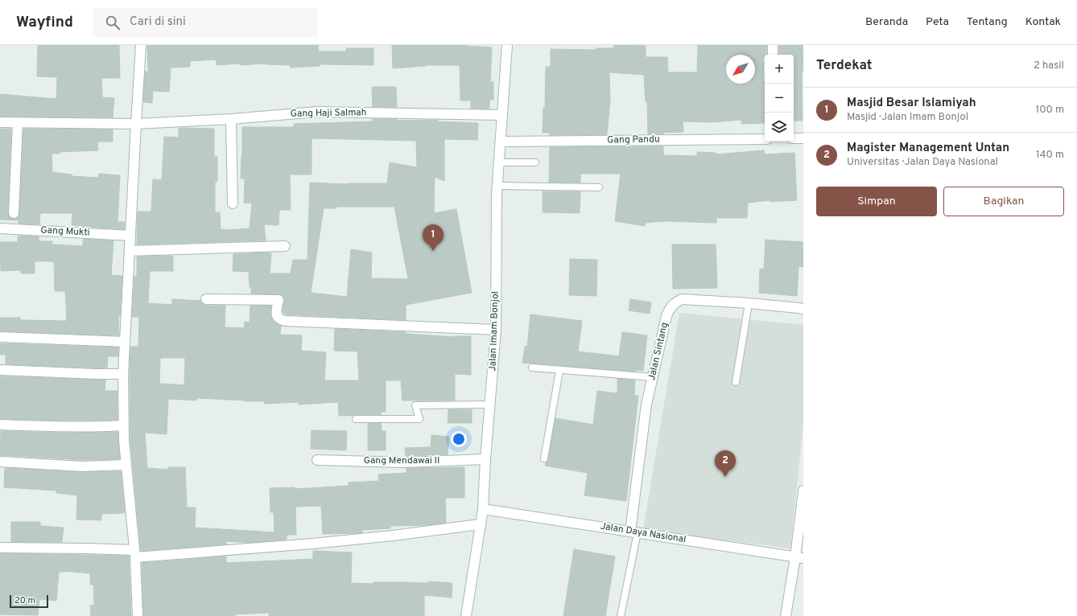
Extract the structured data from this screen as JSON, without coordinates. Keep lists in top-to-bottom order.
{
  "streets": {
    "street": [
      "Gang Haji Salmah",
      "Gang Pandu",
      "Gang Mukti",
      "Jalan Imam Bonjol",
      "Jalan Sintang",
      "Gang Mendawai II",
      "Jalan Daya Nasional"
    ]
  },
  "crossings": [
    ["Gang Haji Salmah", "Jalan Imam Bonjol"],
    ["Gang Pandu", "Jalan Imam Bonjol"],
    ["Jalan Imam Bonjol", "Gang Mendawai II"],
    ["Jalan Imam Bonjol", "Jalan Daya Nasional"],
    ["Jalan Sintang", "Jalan Daya Nasional"]
  ],
  "scale_bar": "20 m",
  "north": "bottom left",
  "page": {
    "header": "Wayfind",
    "search": "Cari di sini",
    "nav": [
      "Beranda",
      "Peta",
      "Tentang",
      "Kontak"
    ],
    "heading": ["Terdekat", "2 hasil"],
    "map_buttons": ["+", "−"],
    "list": [
      {
        "mark": "1",
        "name": "Masjid Besar Islamiyah",
        "note": "Masjid · Jalan Imam Bonjol",
        "value": "100 m"
      },
      {
        "mark": "2",
        "name": "Magister Management Untan",
        "note": "Universitas · Jalan Daya Nasional",
        "value": "140 m"
      }
    ],
    "buttons": ["Simpan", "Bagikan"],
    "pins": ["1", "2"],
    "scale": "20 m"
  }
}
